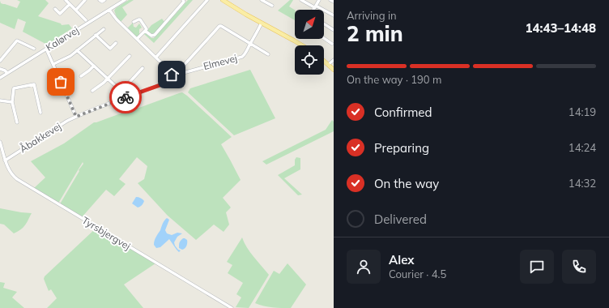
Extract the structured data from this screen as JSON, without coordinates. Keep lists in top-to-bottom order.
{
  "streets": {
    "street": [
      "Kalørvej",
      "Elmevej",
      "Åbakkevej",
      "Tyrsbjergvej"
    ]
  },
  "crossings": [
    ["Kalørvej", "Åbakkevej"],
    ["Åbakkevej", "Tyrsbjergvej"]
  ],
  "north": "top right",
  "page": {
    "heading": ["2 min", "Arriving in", "14:43–14:48"],
    "panel": ["Alex", "Courier · 4.5"],
    "bar": "On the way · 190 m",
    "list": [
      ["Confirmed", "14:19"],
      ["Preparing", "14:24"],
      ["On the way", "14:32"],
      "Delivered"
    ]
  }
}
